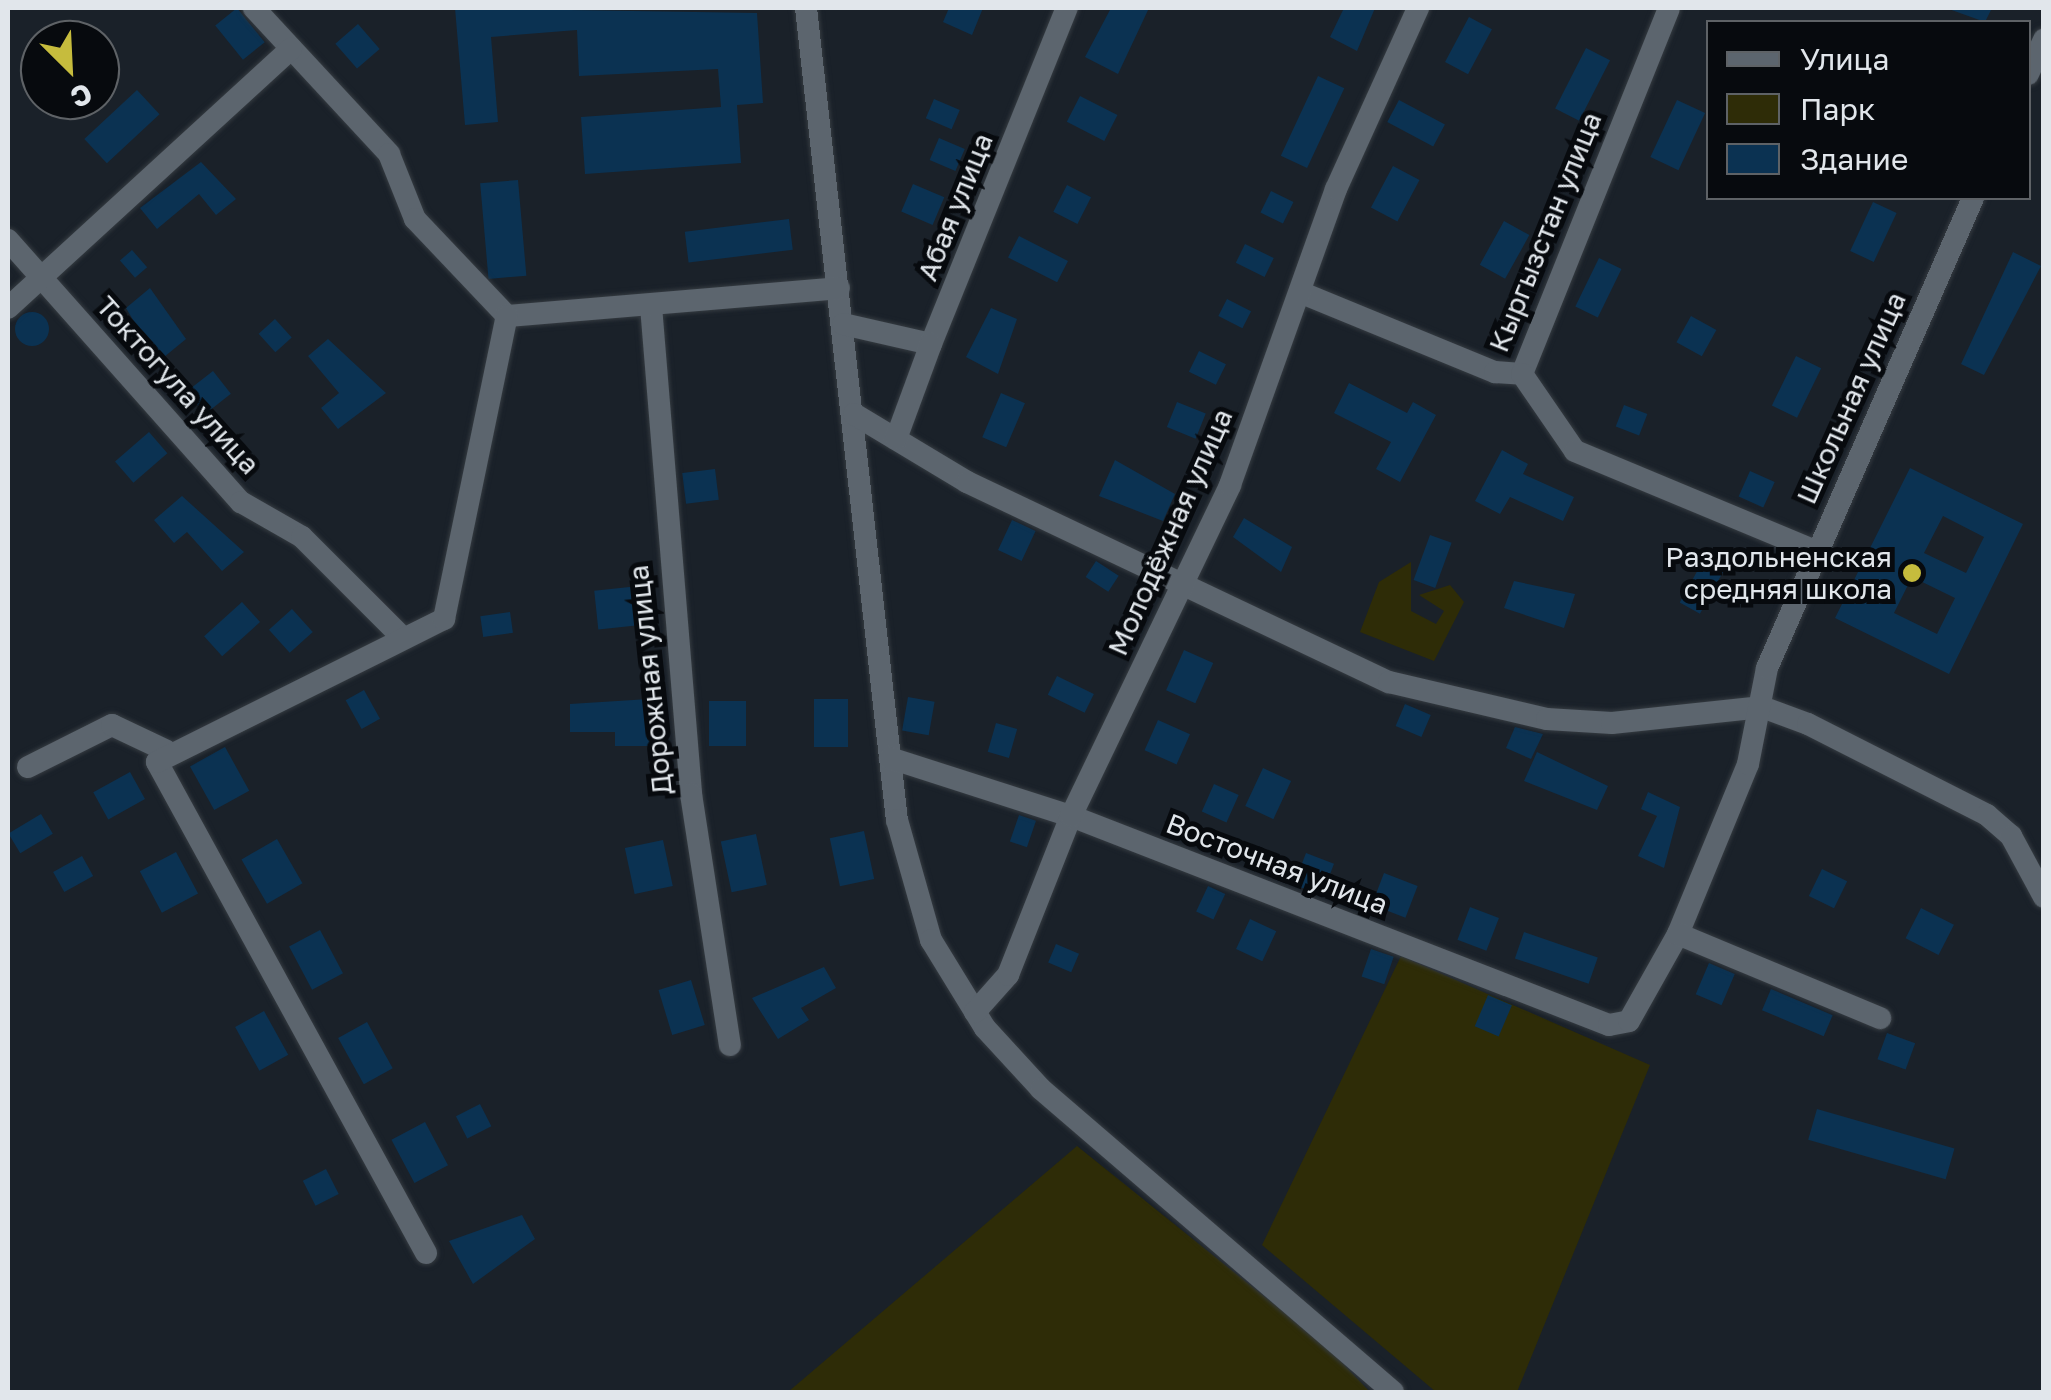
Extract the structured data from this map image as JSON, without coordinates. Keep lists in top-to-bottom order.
{
  "streets": {
    "street": [
      "Абая улица",
      "Кыргызстан улица",
      "Токтогула улица",
      "Школьная улица",
      "Молодёжная улица",
      "Дорожная улица",
      "Восточная улица"
    ]
  },
  "crossings": [
    ["Кыргызстан улица", "Молодёжная улица"],
    ["Школьная улица", "Восточная улица"],
    ["Молодёжная улица", "Восточная улица"]
  ],
  "places": ["Раздольненская средняя школа"],
  "legend": ["Улица", "Парк", "Здание"],
  "north": "bottom right"
}
